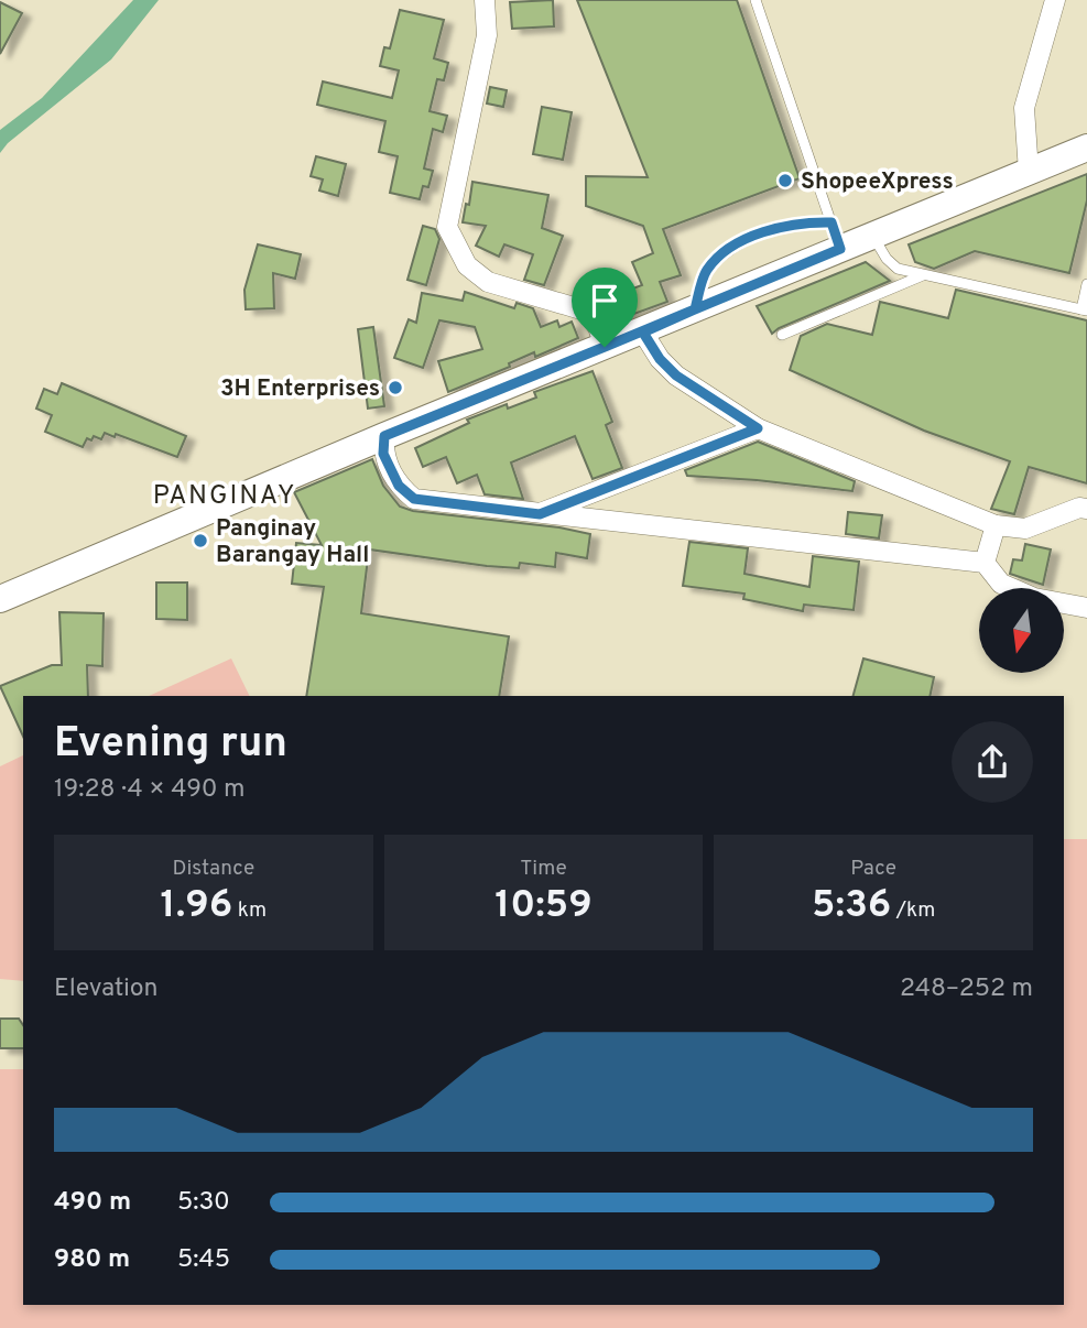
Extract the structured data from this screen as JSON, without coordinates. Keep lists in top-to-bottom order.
{
  "districts": ["PANGINAY"],
  "places": ["ShopeeXpress", "3H Enterprises", "Panginay Barangay Hall"],
  "north": "bottom",
  "page": {
    "heading": ["Evening run", "19:28 · 4 × 490 m"],
    "stats": [
      ["Distance", "1.96 km"],
      ["Time", "10:59"],
      ["Pace", "5:36 /km"]
    ],
    "chart": ["Elevation", "248–252 m"],
    "list": [
      {
        "name": "490 m",
        "note": "5:30"
      },
      {
        "name": "980 m",
        "note": "5:45"
      }
    ]
  }
}
